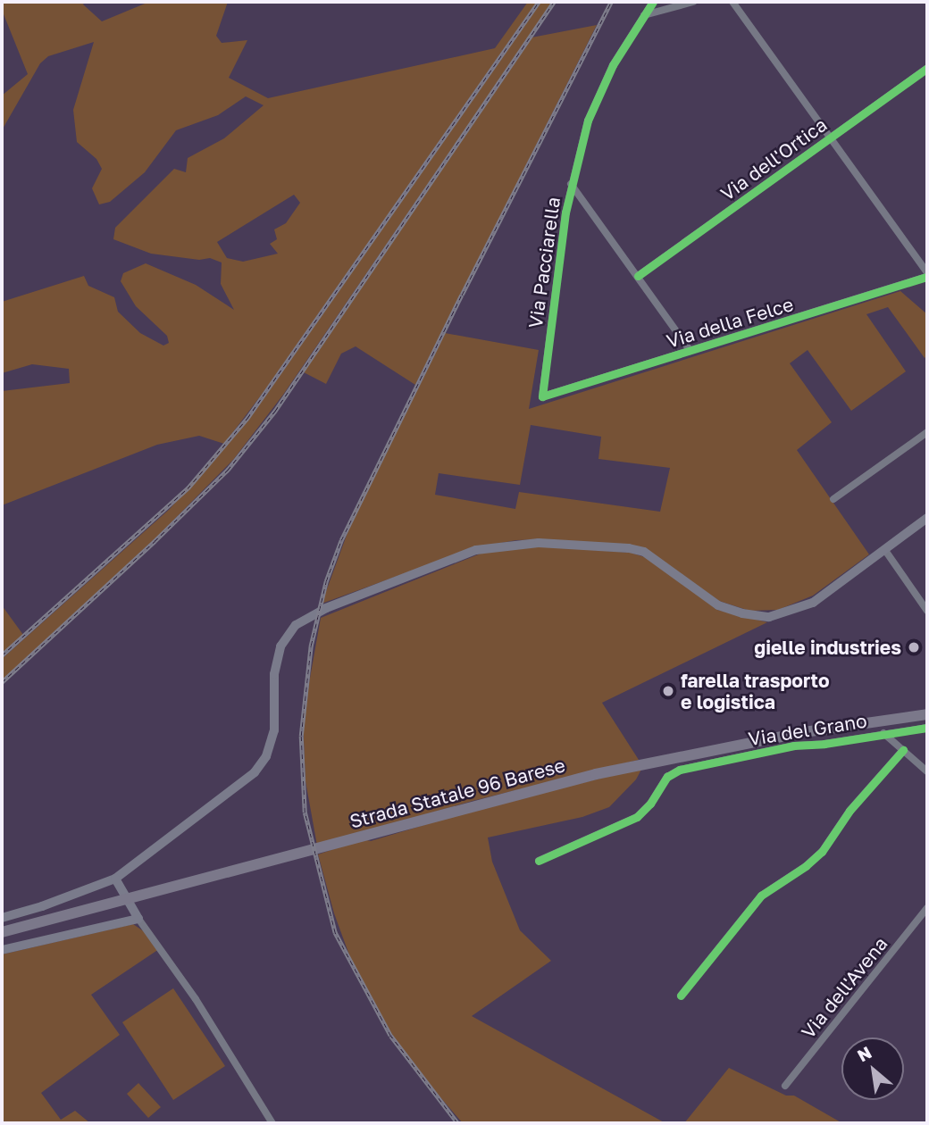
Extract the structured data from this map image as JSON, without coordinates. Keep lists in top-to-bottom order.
{
  "streets": {
    "main road": ["Strada Statale 96 Barese"],
    "street": [
      "Via dell'Ortica",
      "Via Pacciarella",
      "Via della Felce",
      "Via del Grano",
      "Via dell'Avena"
    ]
  },
  "crossings": [
    ["Via Pacciarella", "Via della Felce"]
  ],
  "places": ["gielle industries", "farella trasporto e logistica"],
  "north": "top left"
}
